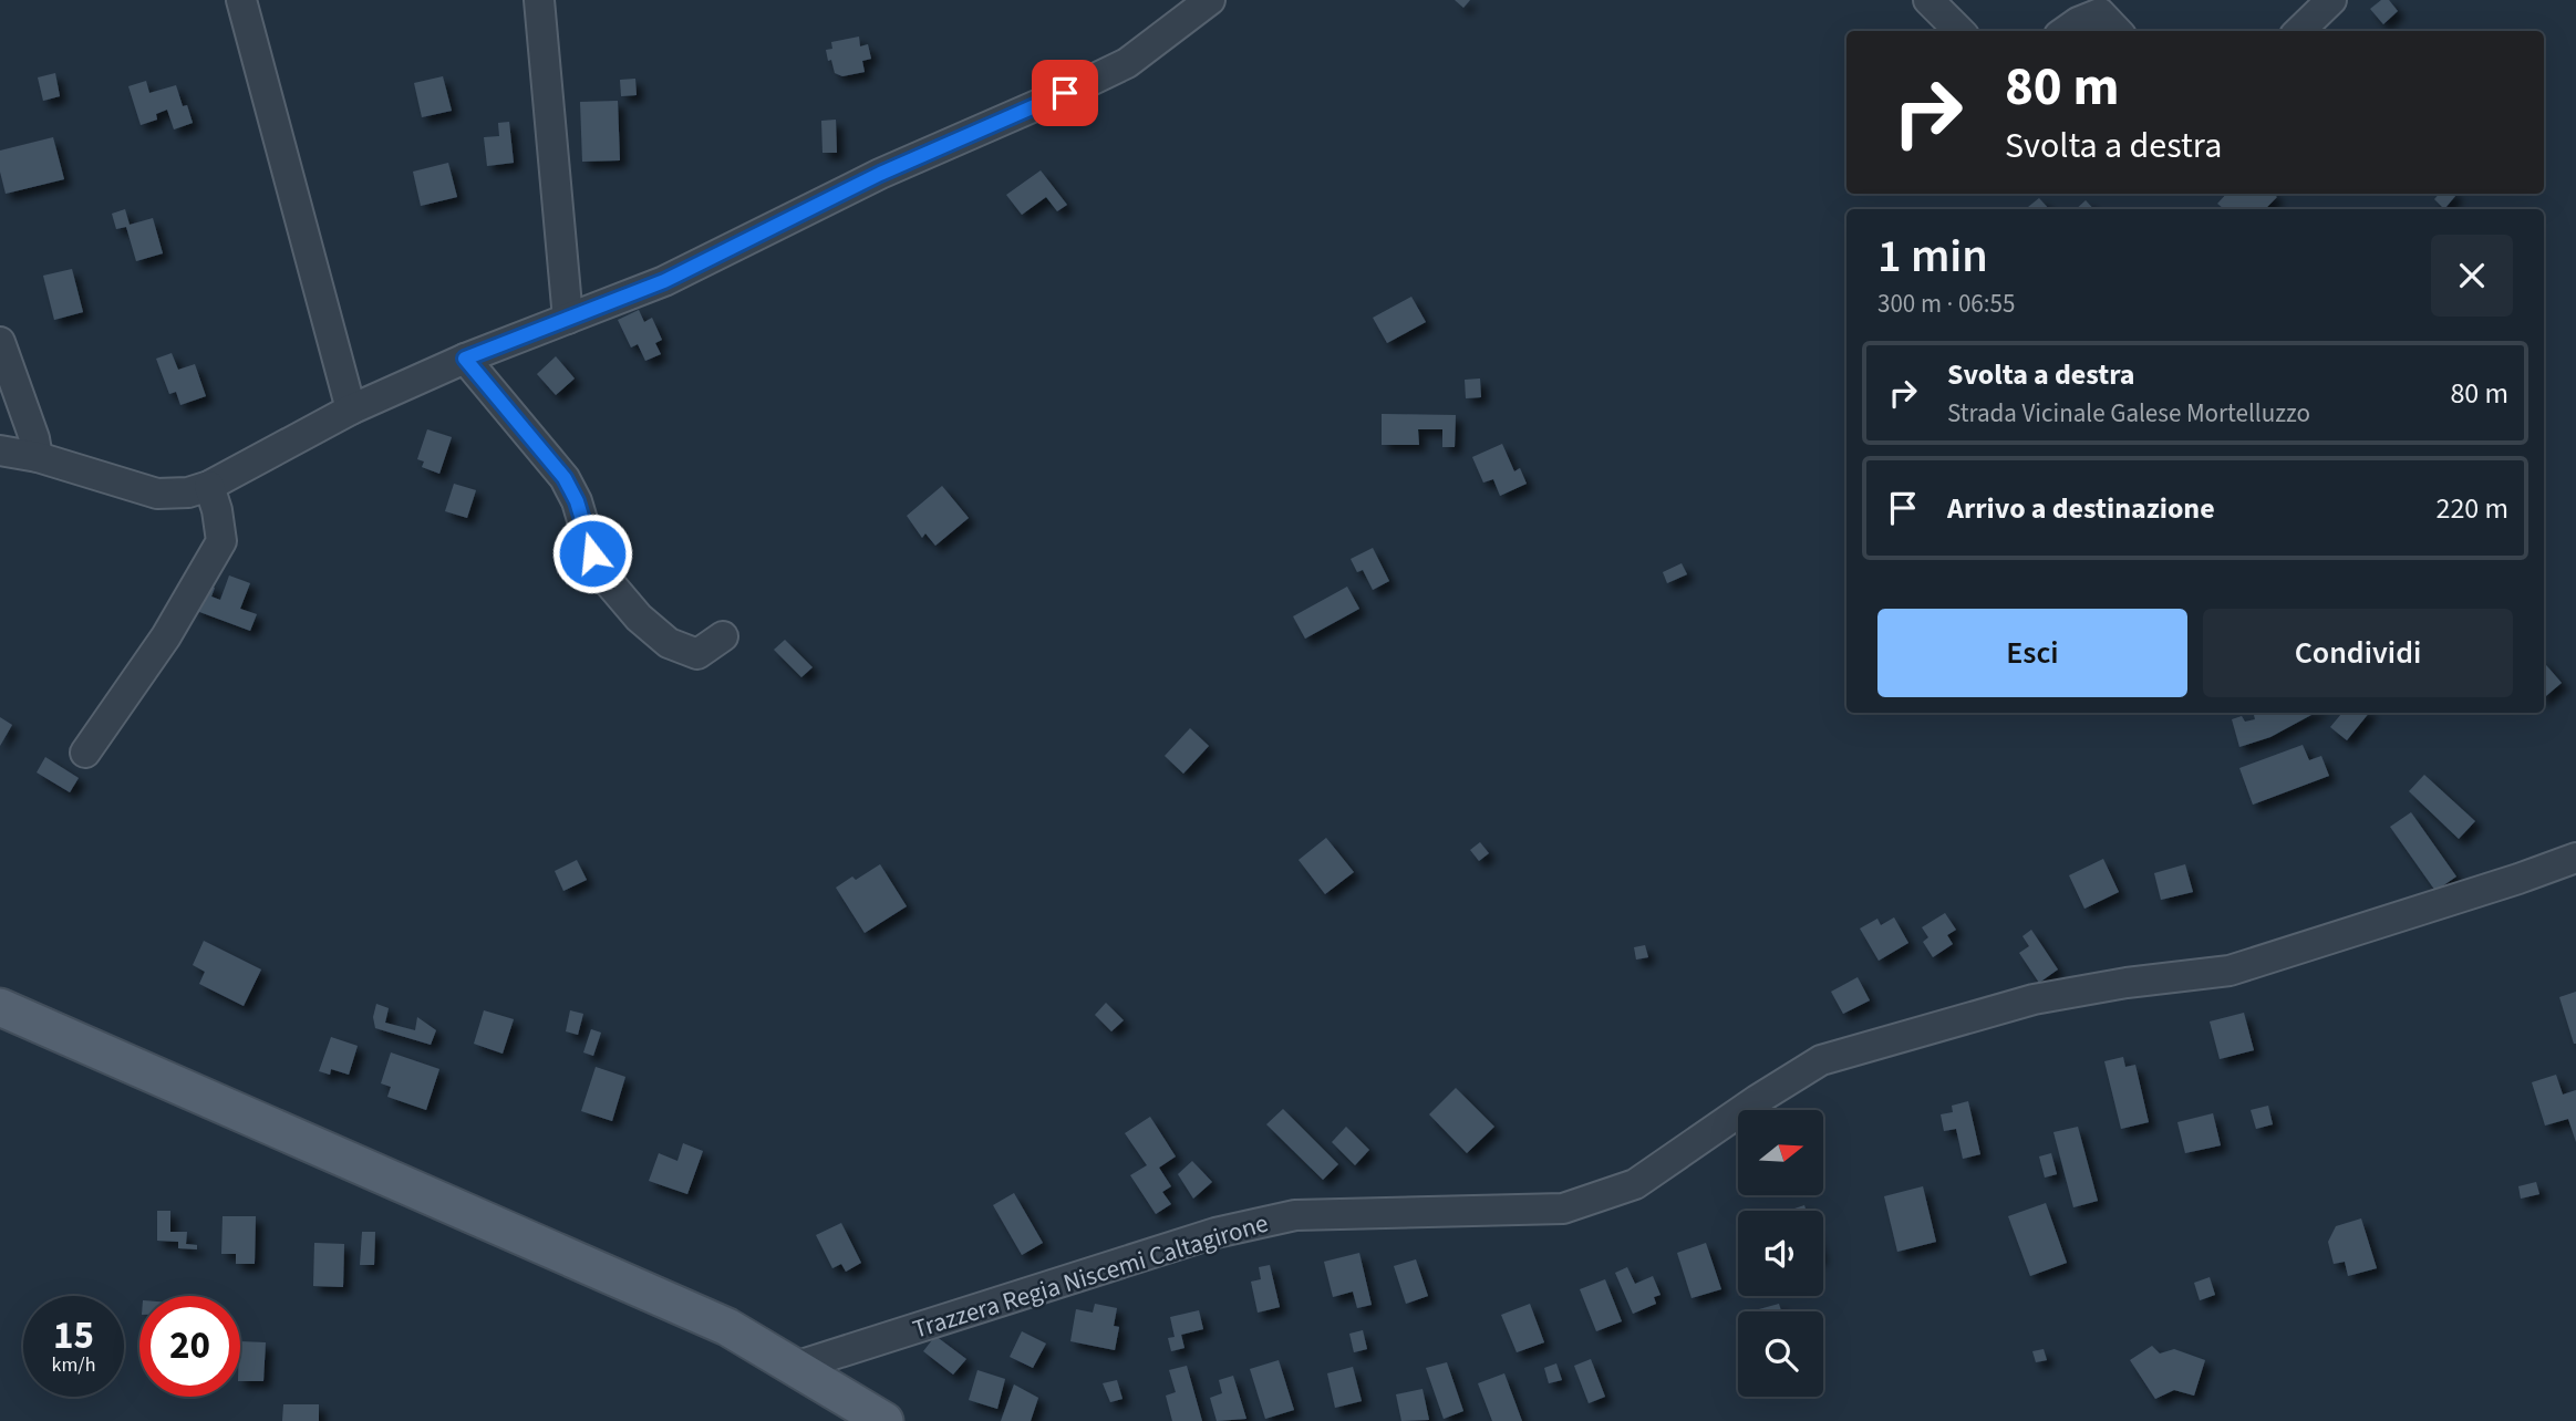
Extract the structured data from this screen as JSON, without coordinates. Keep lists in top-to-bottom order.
{
  "streets": {
    "street": ["Trazzera Regia Niscemi Caltagirone"]
  },
  "north": "right",
  "page": {
    "turn": ["80 m", "Svolta a destra"],
    "heading": ["1 min", "300 m · 06:55"],
    "list": [
      {
        "name": "Svolta a destra",
        "note": "Strada Vicinale Galese Mortelluzzo",
        "value": "80 m"
      },
      {
        "name": "Arrivo a destinazione",
        "value": "220 m"
      }
    ],
    "buttons": ["Esci", "Condividi"],
    "speed": "15 km/h",
    "limit": "20"
  }
}
